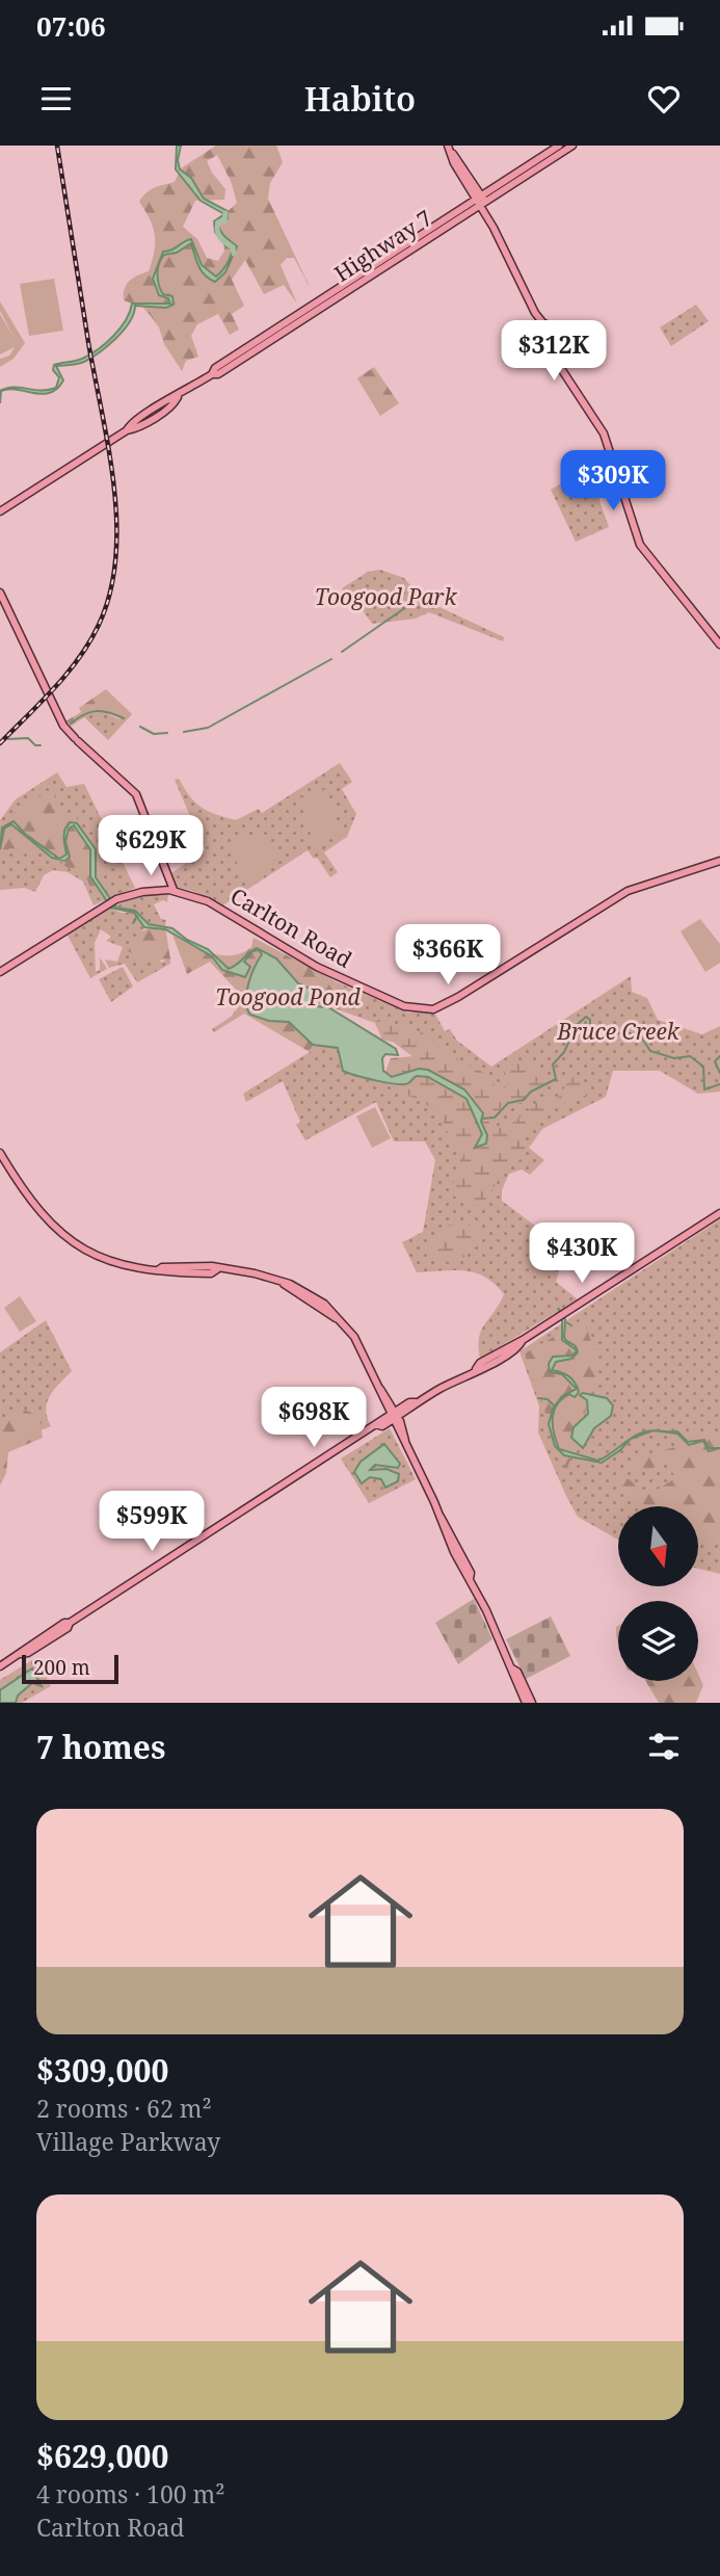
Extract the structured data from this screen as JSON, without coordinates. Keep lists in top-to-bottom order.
{
  "streets": {
    "main road": ["Highway 7", "Carlton Road"]
  },
  "parks": ["Toogood Park", "Toogood Pond", "Bruce Creek"],
  "scale_bar": "200 m",
  "north": "bottom",
  "page": {
    "status": "07:06",
    "header": "Habito",
    "price": [
      "$312K",
      "$309K",
      "$629K",
      "$366K",
      "$430K",
      "$698K",
      "$599K"
    ],
    "scale": "200 m",
    "heading": "7 homes",
    "list": [
      {
        "name": "$309,000",
        "note": "2 rooms · 62 m² · Village Parkway"
      },
      {
        "name": "$629,000",
        "note": "4 rooms · 100 m² · Carlton Road"
      }
    ]
  }
}
